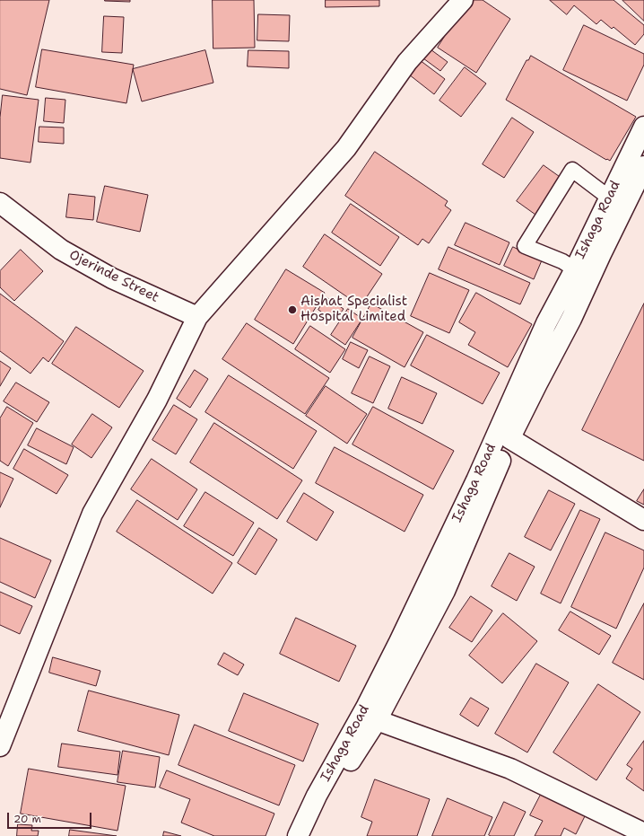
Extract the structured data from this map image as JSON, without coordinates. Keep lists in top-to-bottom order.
{
  "streets": {
    "street": ["Ishaga Road", "Ojerinde Street"]
  },
  "places": ["Aishat Specialist Hospital Limited"],
  "scale_bar": "20 m"
}
